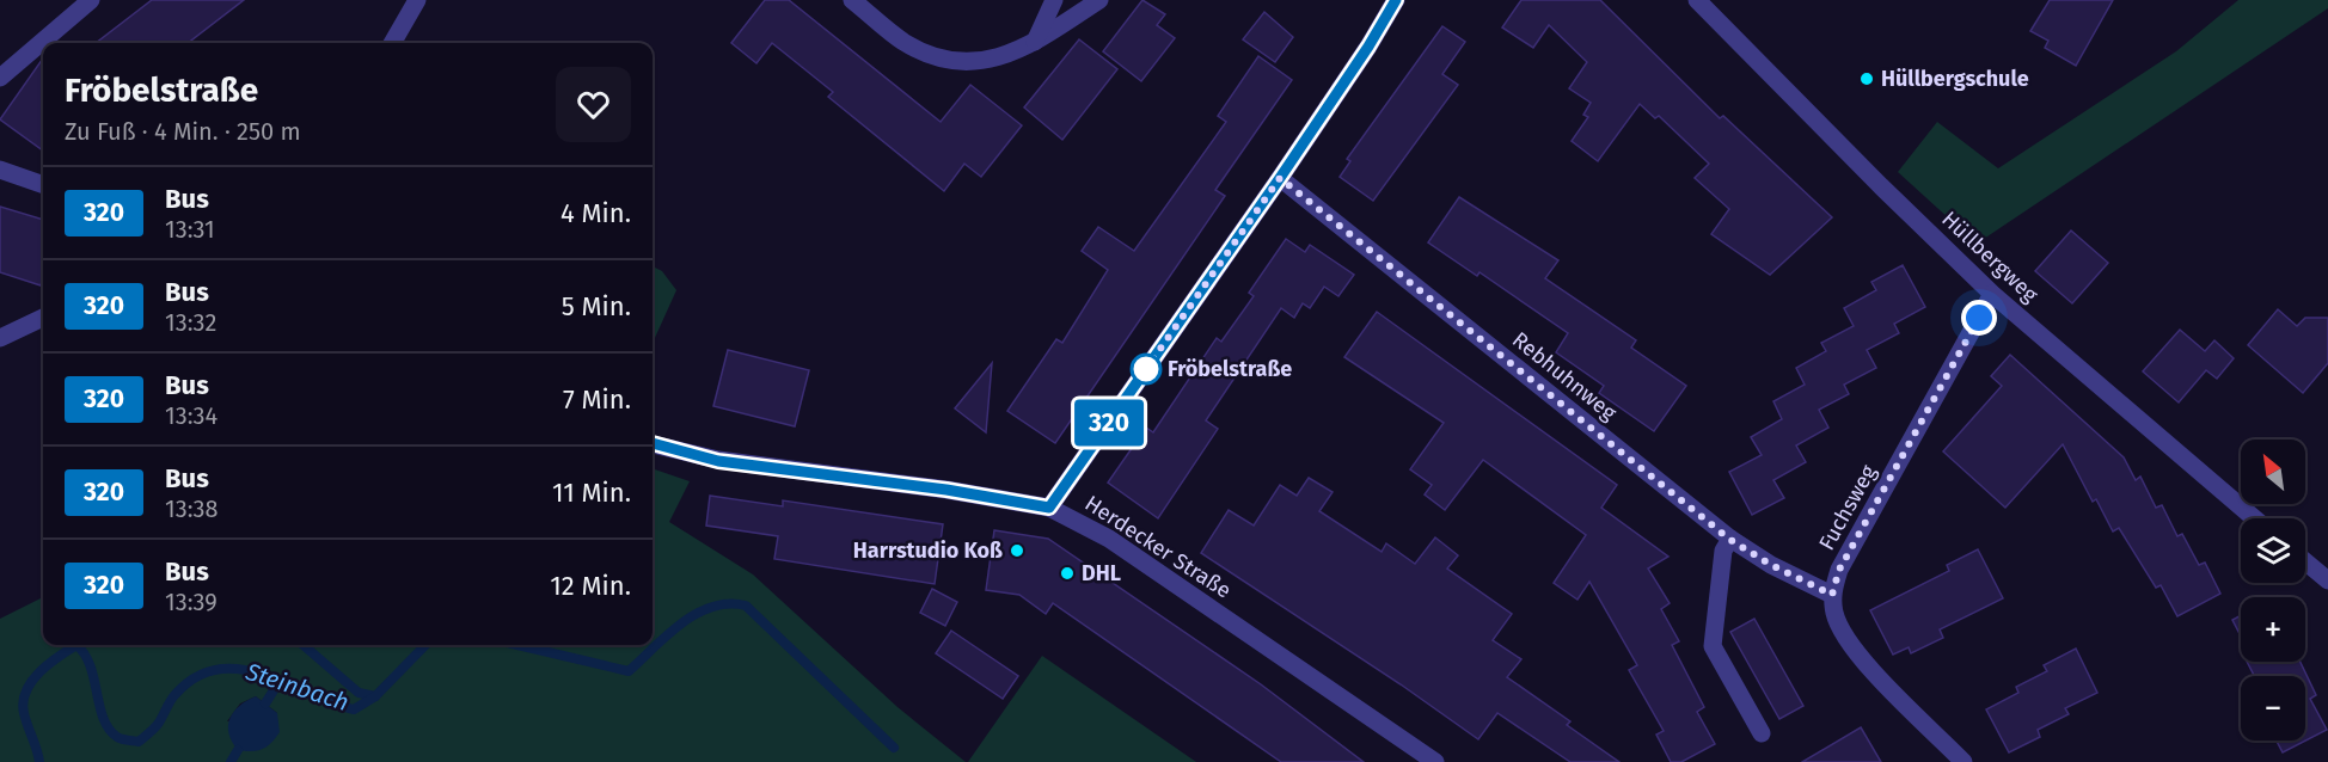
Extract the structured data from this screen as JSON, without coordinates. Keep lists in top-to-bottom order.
{
  "streets": {
    "street": [
      "Hüllbergweg",
      "Rebhuhnweg",
      "Fuchsweg",
      "Herdecker Straße"
    ]
  },
  "crossings": [
    ["Hüllbergweg", "Fuchsweg"],
    ["Rebhuhnweg", "Fuchsweg"]
  ],
  "water": ["Steinbach"],
  "places": [
    "Hüllbergschule",
    "Fröbelstraße",
    "Harrstudio Koß",
    "DHL"
  ],
  "lines": ["bus line 320"],
  "north": "top left",
  "page": {
    "on_map": "320",
    "heading": ["Fröbelstraße", "Zu Fuß · 4 Min. · 250 m"],
    "list": [
      {
        "mark": "320",
        "name": "Bus",
        "note": "13:31",
        "value": "4 Min."
      },
      {
        "mark": "320",
        "name": "Bus",
        "note": "13:32",
        "value": "5 Min."
      },
      {
        "mark": "320",
        "name": "Bus",
        "note": "13:34",
        "value": "7 Min."
      },
      {
        "mark": "320",
        "name": "Bus",
        "note": "13:38",
        "value": "11 Min."
      },
      {
        "mark": "320",
        "name": "Bus",
        "note": "13:39",
        "value": "12 Min."
      }
    ],
    "map_buttons": ["+", "−"]
  }
}
